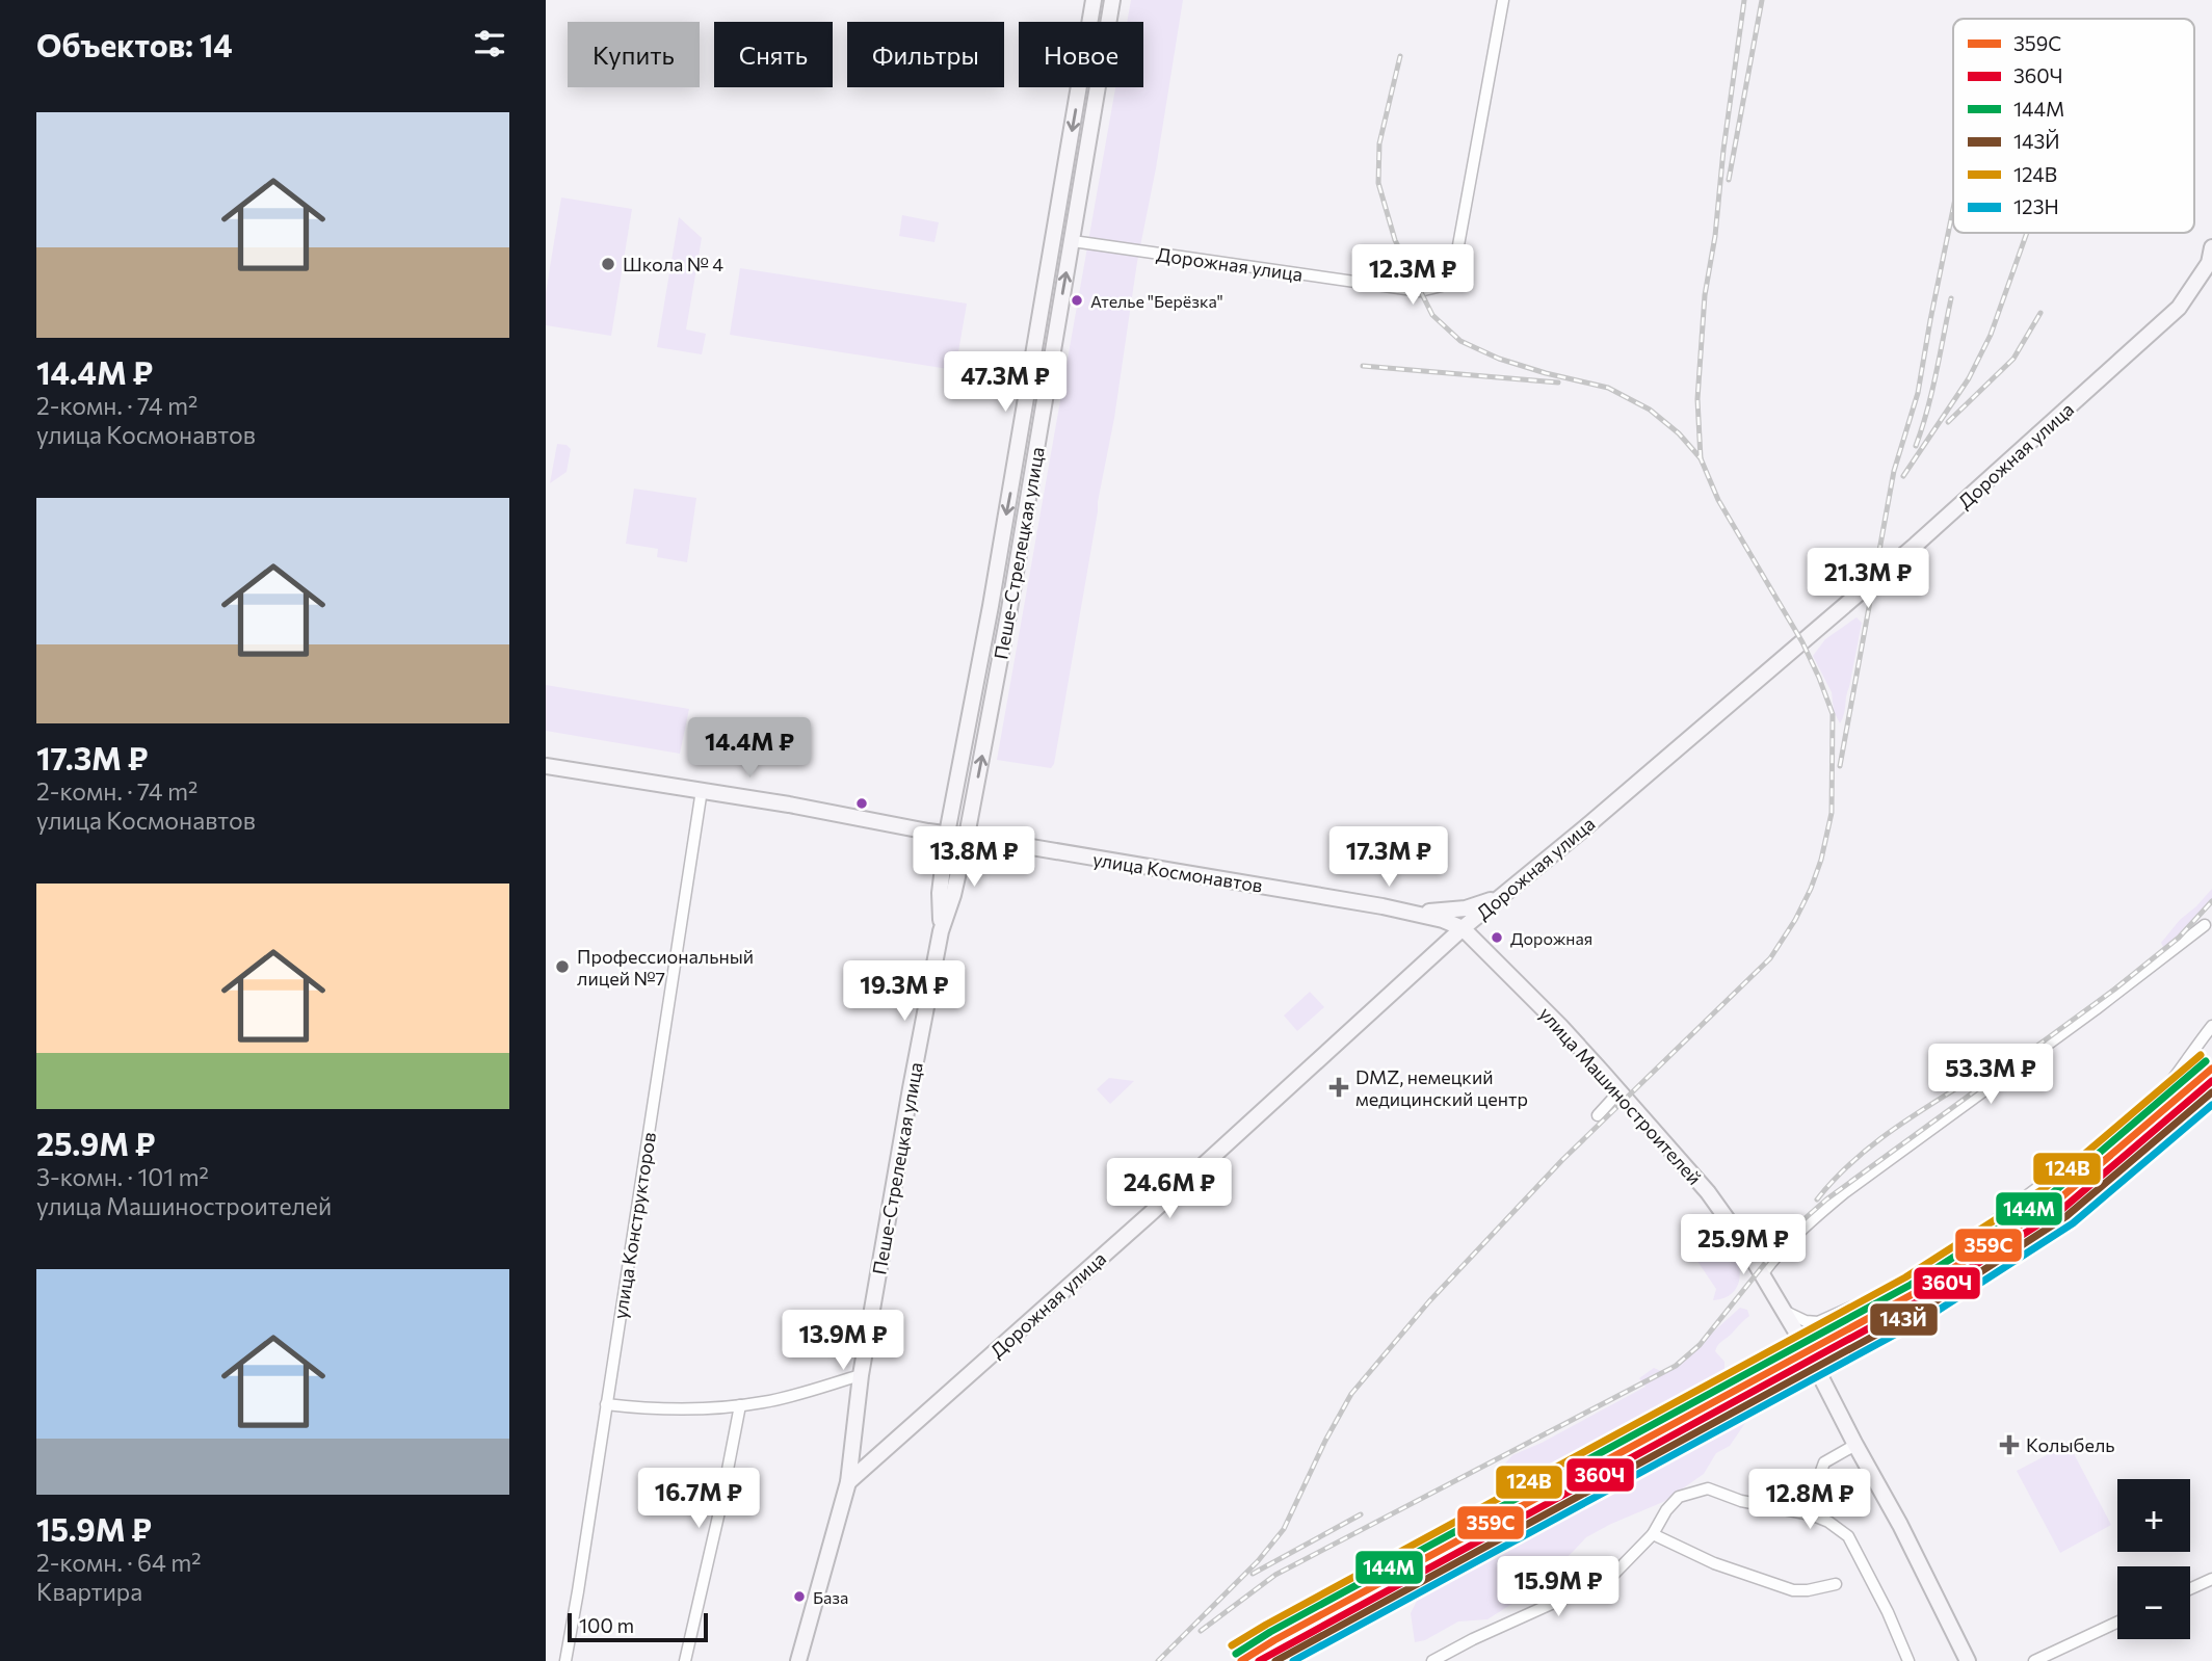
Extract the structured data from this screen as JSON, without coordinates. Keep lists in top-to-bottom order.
{
  "streets": {
    "street": [
      "Дорожная улица",
      "Пеше-Стрелецкая улица",
      "улица Космонавтов",
      "улица Машиностроителей",
      "улица Конструкторов"
    ]
  },
  "crossings": [
    ["Дорожная улица", "Пеше-Стрелецкая улица"],
    ["Дорожная улица", "улица Космонавтов"],
    ["Дорожная улица", "улица Машиностроителей"],
    ["Пеше-Стрелецкая улица", "улица Космонавтов"],
    ["улица Космонавтов", "улица Машиностроителей"],
    ["улица Космонавтов", "улица Конструкторов"]
  ],
  "places": {
    "other": [
      "Школа № 4",
      "Ателье \"Берёзка\"",
      "Дорожная",
      "Профессиональный лицей №7",
      "База"
    ],
    "health": ["DMZ, немецкий медицинский центр", "Колыбель"]
  },
  "lines": [
    "transit line 124В",
    "transit line 144М",
    "transit line 359С",
    "transit line 360Ч",
    "transit line 143Й",
    "transit line 123Н"
  ],
  "legend": [
    "359С",
    "360Ч",
    "144М",
    "143Й",
    "124В",
    "123Н"
  ],
  "scale_bar": "100 m",
  "page": {
    "heading": "Объектов: 14",
    "chip": [
      "Купить",
      "Снять",
      "Фильтры",
      "Новое"
    ],
    "list": [
      {
        "name": "14.4M ₽",
        "note": "2-комн. · 74 m² · улица Космонавтов"
      },
      {
        "name": "17.3M ₽",
        "note": "2-комн. · 74 m² · улица Космонавтов"
      },
      {
        "name": "25.9M ₽",
        "note": "3-комн. · 101 m² · улица Машиностроителей"
      },
      {
        "name": "15.9M ₽",
        "note": "2-комн. · 64 m² · Квартира"
      }
    ],
    "price": [
      "12.3M ₽",
      "47.3M ₽",
      "21.3M ₽",
      "14.4M ₽",
      "13.8M ₽",
      "17.3M ₽",
      "19.3M ₽",
      "53.3M ₽",
      "24.6M ₽",
      "25.9M ₽",
      "13.9M ₽",
      "16.7M ₽",
      "12.8M ₽",
      "15.9M ₽"
    ],
    "map_buttons": ["+", "−"],
    "scale": "100 m"
  }
}
